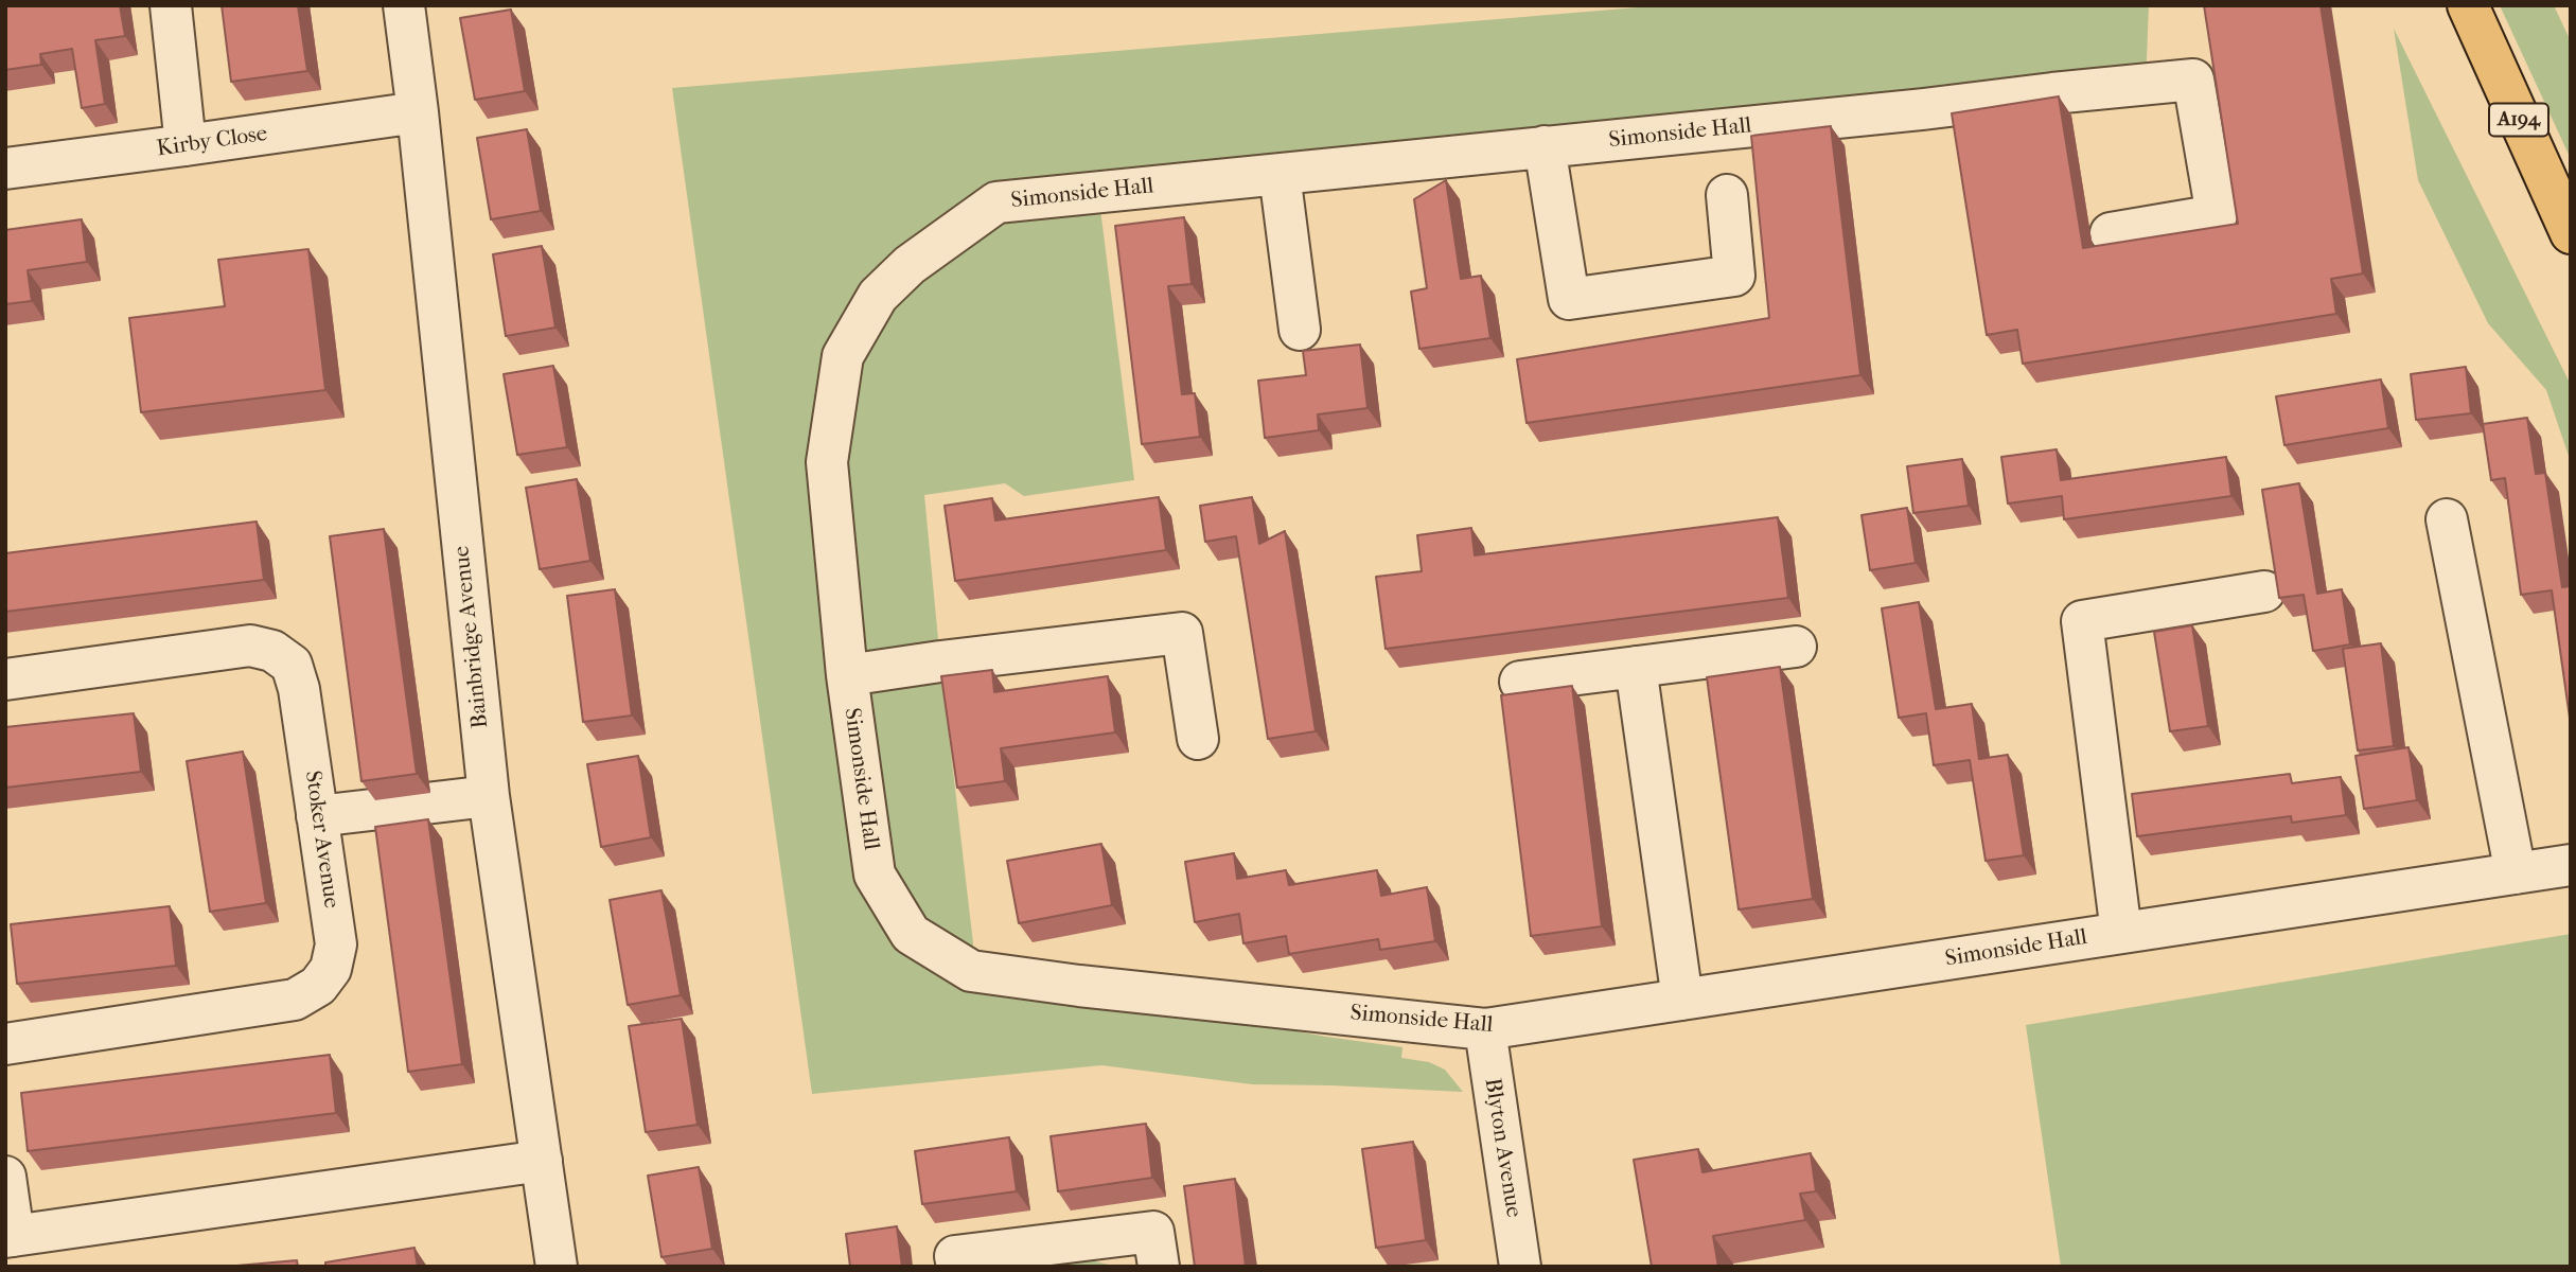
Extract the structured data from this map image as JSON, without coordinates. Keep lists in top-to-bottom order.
{
  "streets": {
    "main road": ["A194"],
    "street": [
      "Simonside Hall",
      "Kirby Close",
      "Bainbridge Avenue",
      "Stoker Avenue",
      "Blyton Avenue"
    ]
  },
  "crossings": [
    ["Simonside Hall", "Blyton Avenue"],
    ["Kirby Close", "Bainbridge Avenue"]
  ]
}
